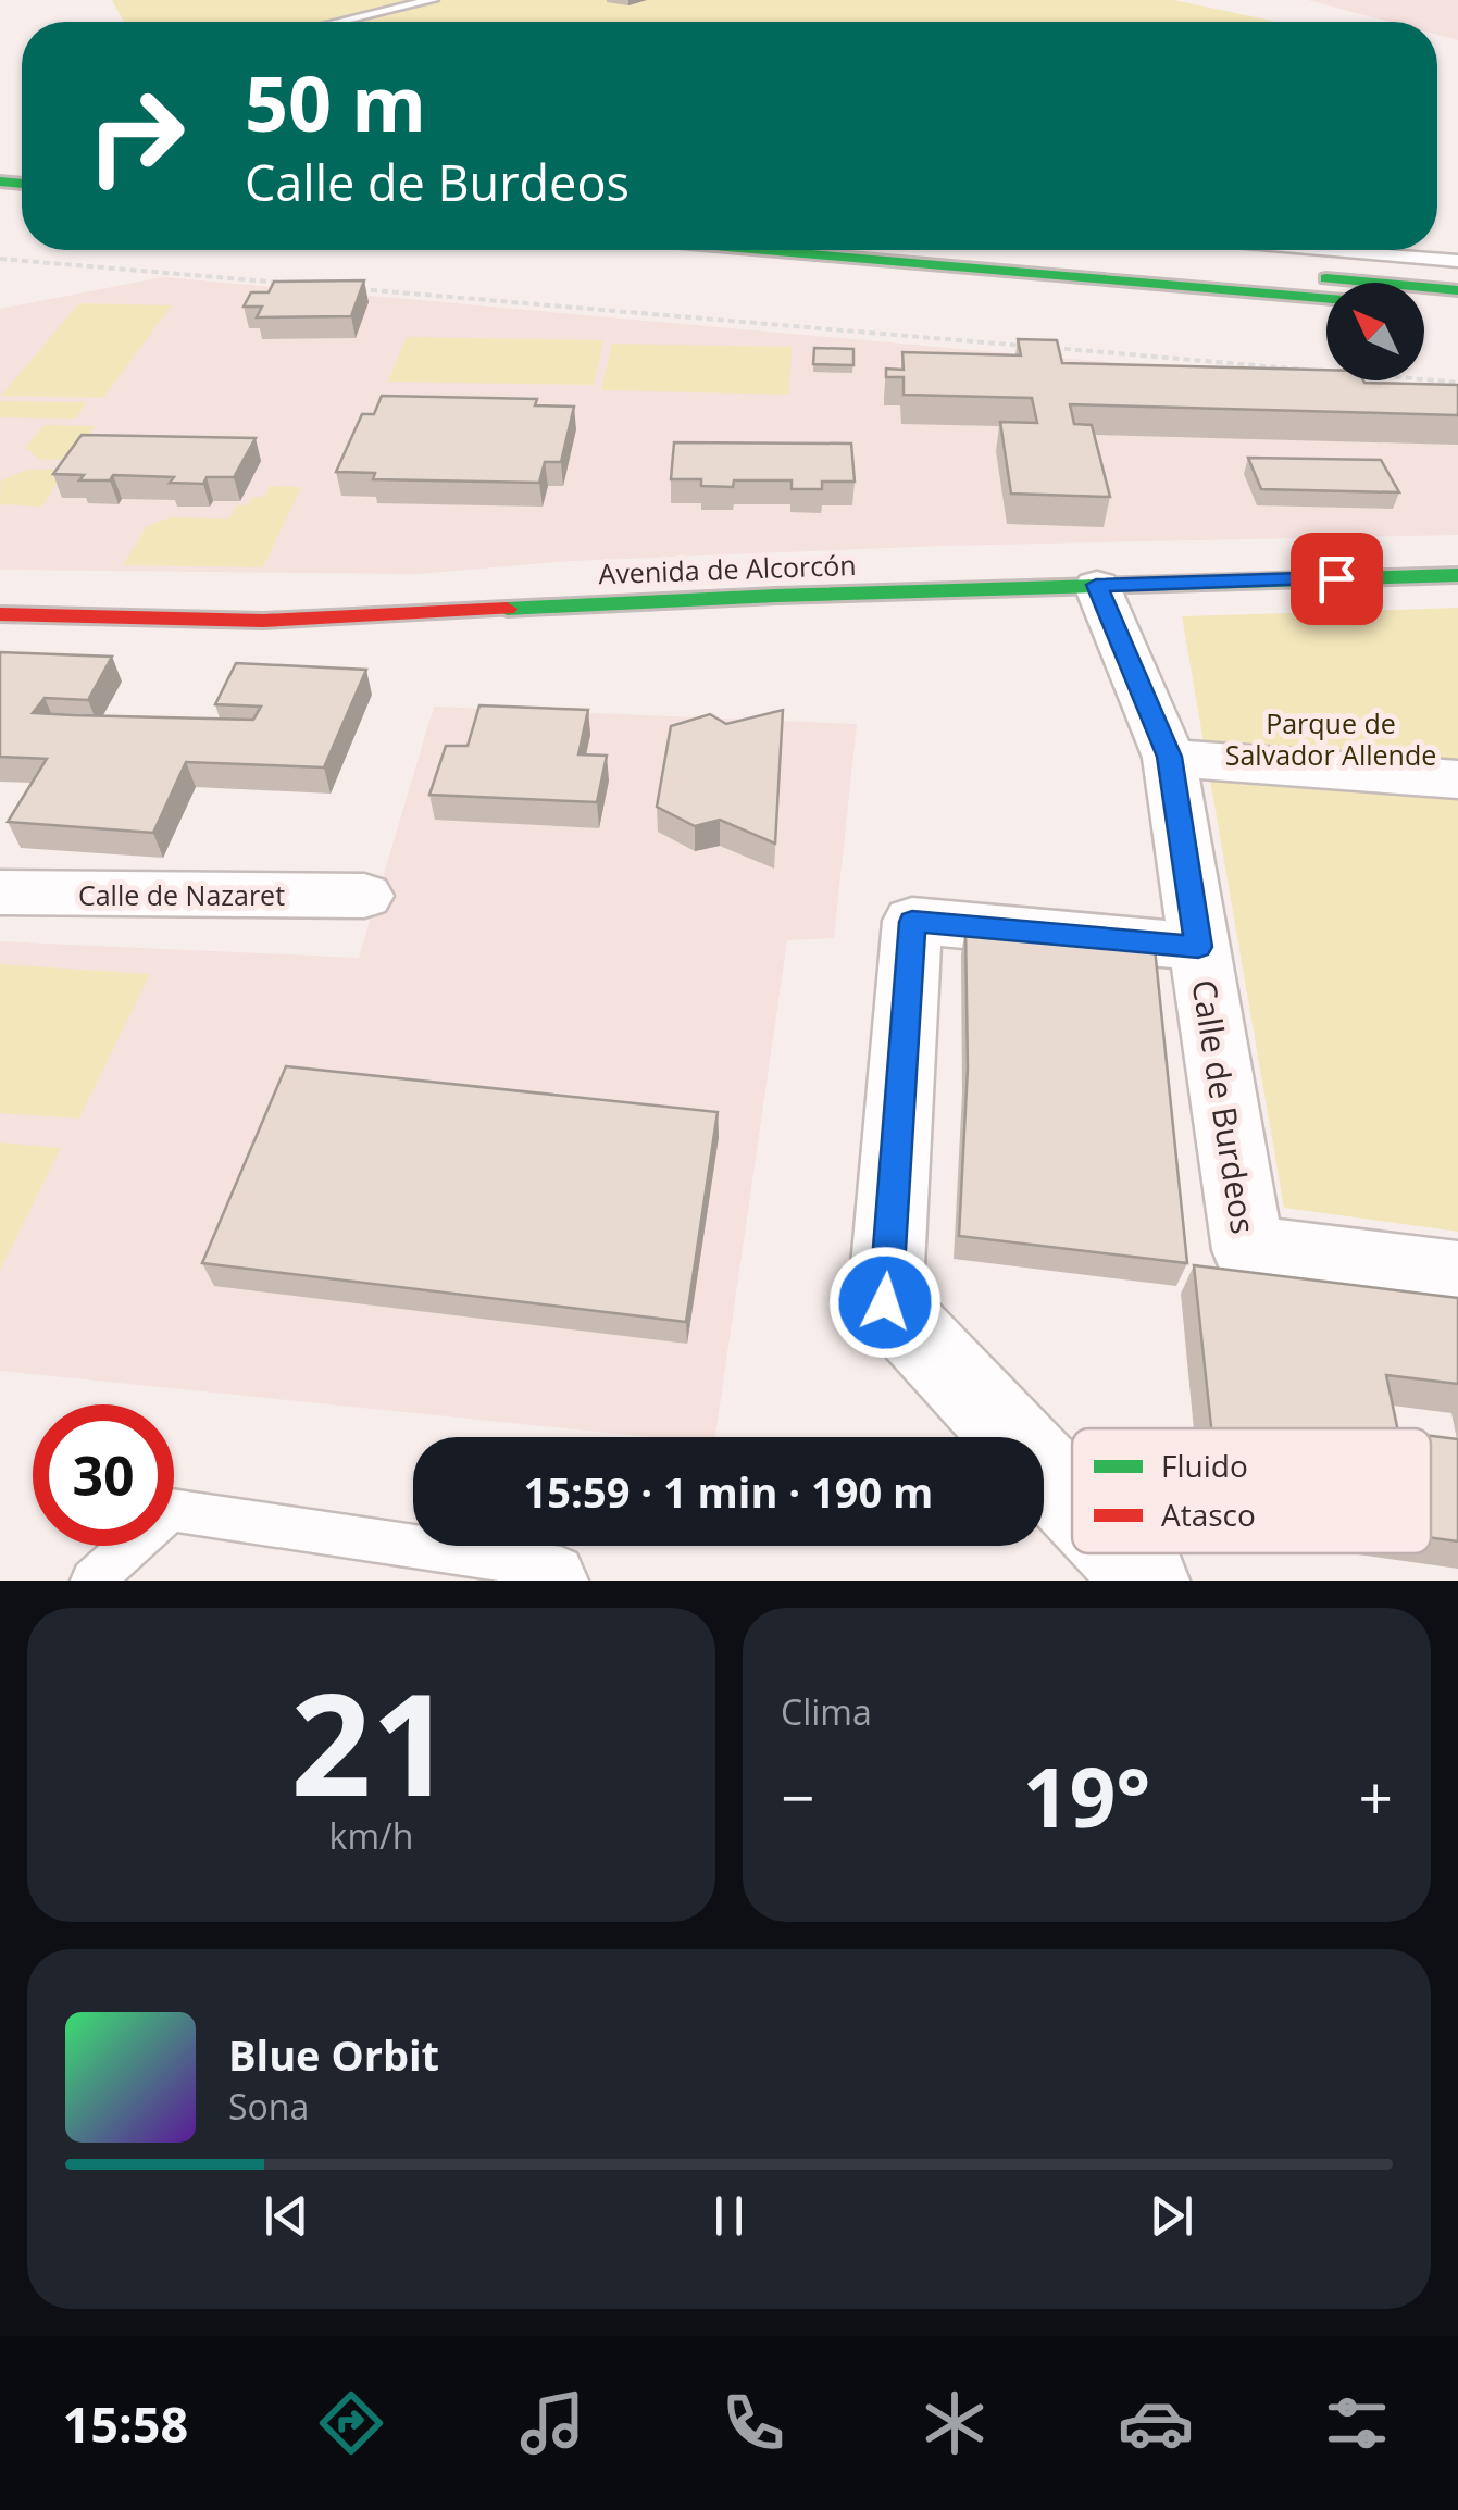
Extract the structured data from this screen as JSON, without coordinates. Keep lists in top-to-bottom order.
{
  "streets": {
    "main road": ["Avenida de Alcorcón"],
    "street": ["Calle de Nazaret", "Calle de Burdeos"]
  },
  "crossings": [
    ["Avenida de Alcorcón", "Calle de Burdeos"]
  ],
  "parks": ["Parque de Salvador Allende"],
  "legend": ["Fluido", "Atasco"],
  "north": "top left",
  "page": {
    "turn": ["50 m", "Calle de Burdeos"],
    "limit": "30",
    "trip": "15:59 · 1 min · 190 m",
    "tile": [
      ["21", "km/h"],
      "Clima"
    ],
    "heat": ["−", "19°", "+"],
    "song": ["Blue Orbit", "Sona"],
    "tabs": "15:58"
  }
}
